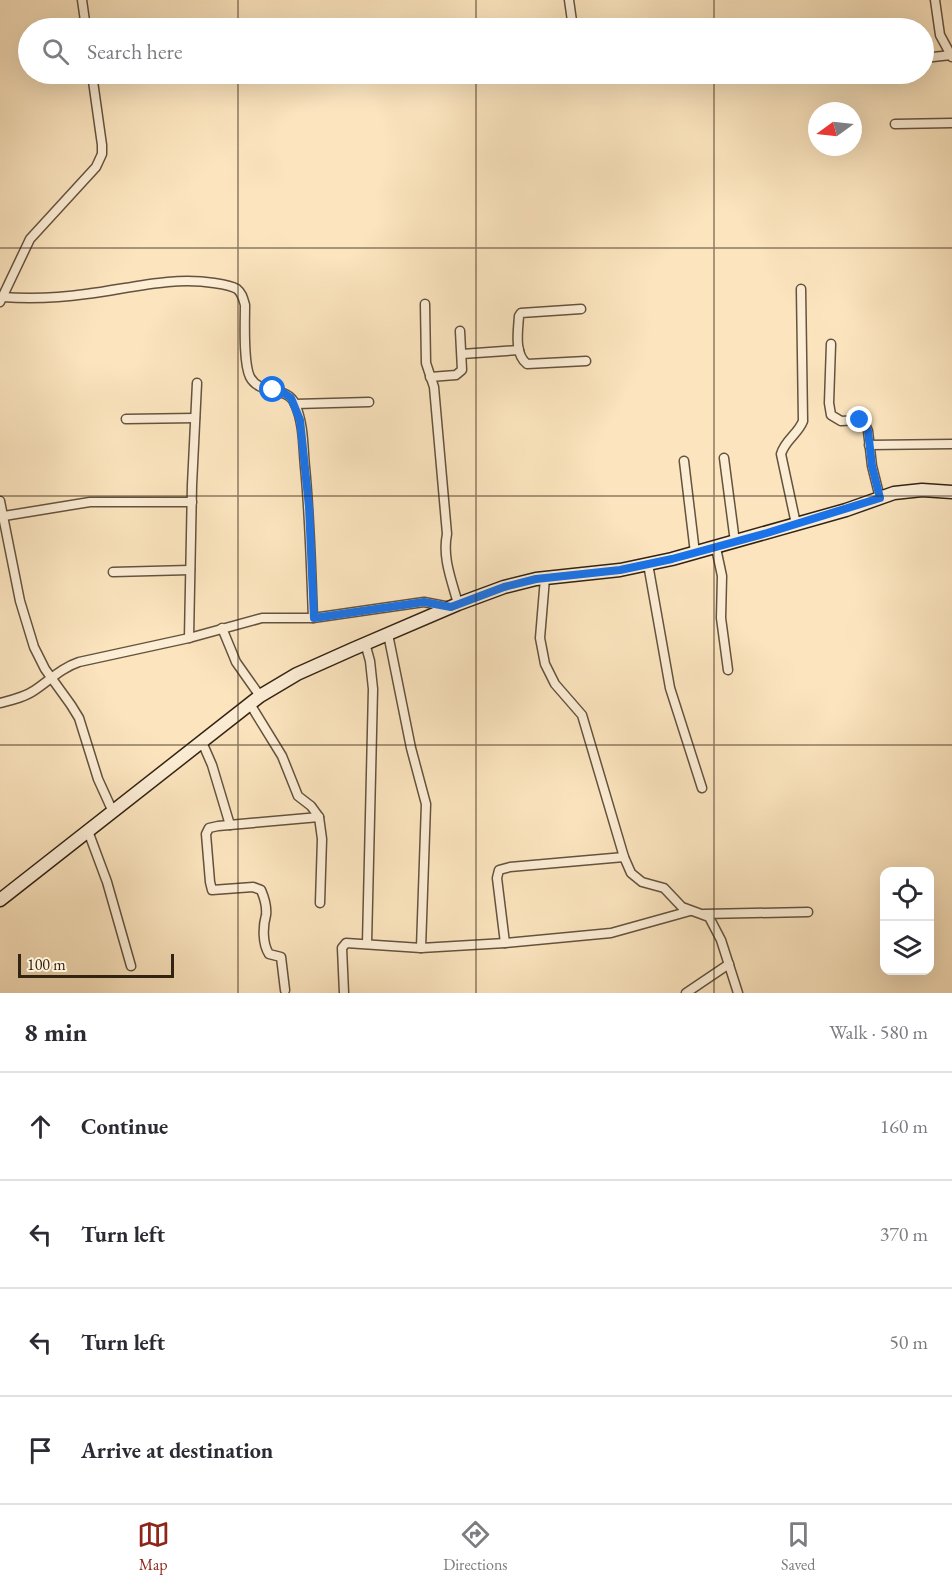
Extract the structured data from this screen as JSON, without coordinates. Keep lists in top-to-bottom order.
{
  "scale_bar": "100 m",
  "north": "left",
  "page": {
    "search": "Search here",
    "scale": "100 m",
    "heading": ["8 min", "Walk · 580 m"],
    "list": [
      ["Continue", "160 m"],
      ["Turn left", "370 m"],
      ["Turn left", "50 m"],
      "Arrive at destination"
    ],
    "nav": ["Map", "Directions", "Saved"]
  }
}
